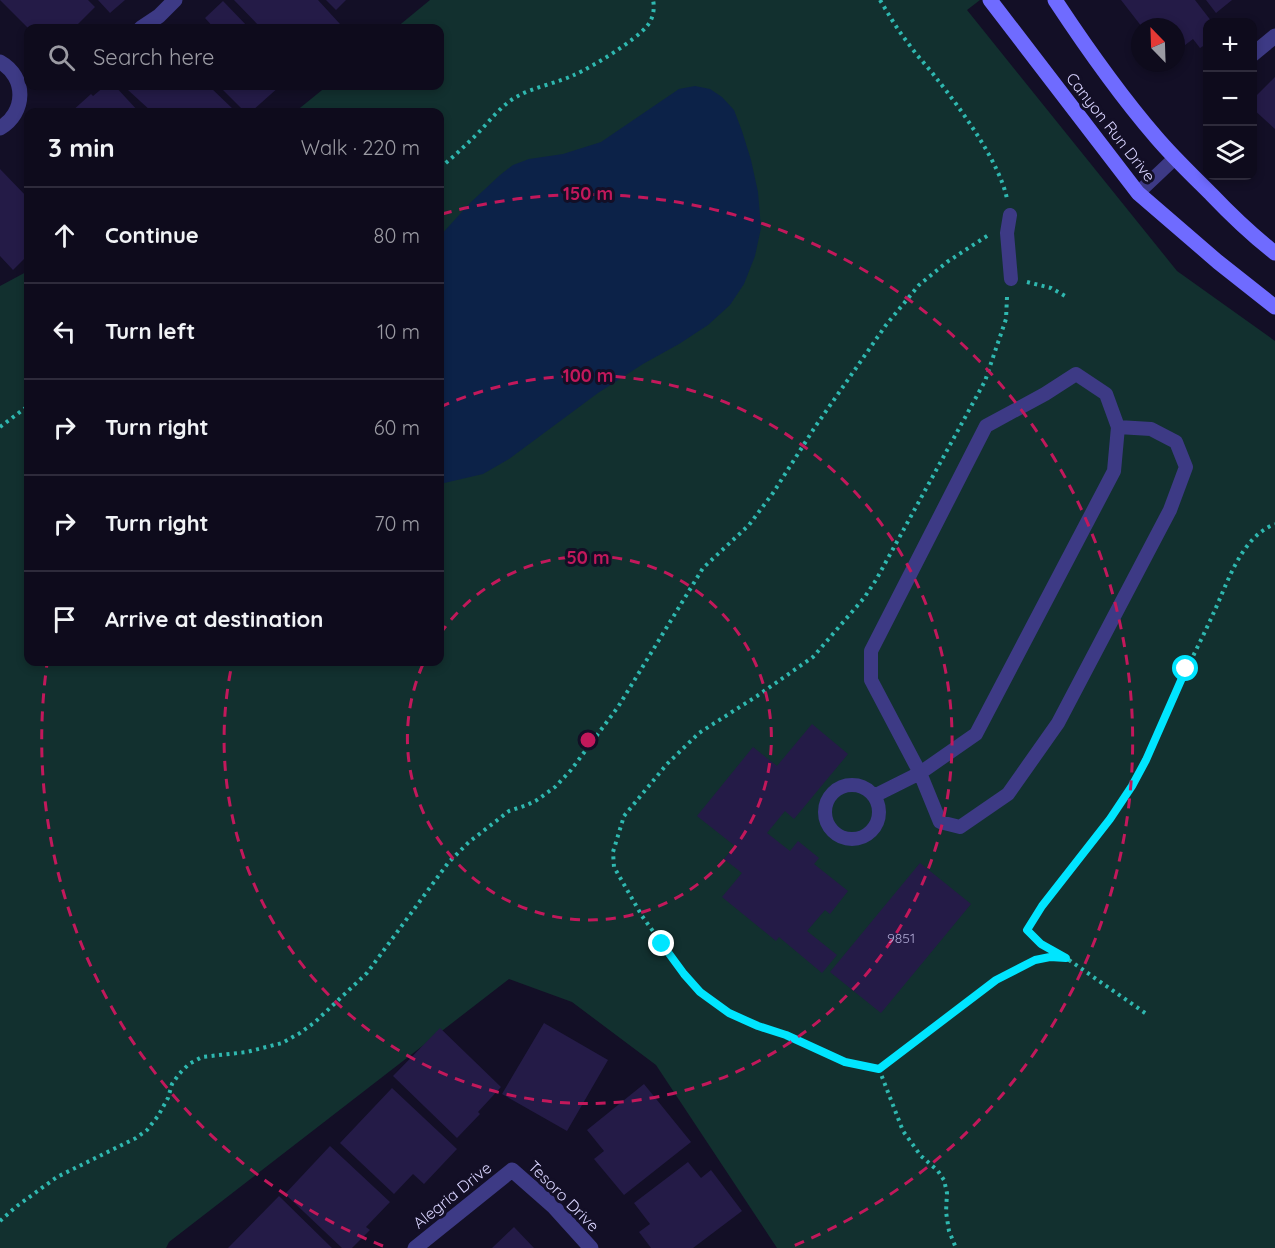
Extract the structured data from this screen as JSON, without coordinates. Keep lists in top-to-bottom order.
{
  "streets": {
    "street": ["Canyon Run Drive", "Alegria Drive", "Tesoro Drive"]
  },
  "crossings": [
    ["Alegria Drive", "Tesoro Drive"]
  ],
  "house_numbers": ["9851"],
  "north": "top left",
  "page": {
    "map_buttons": ["+", "−"],
    "search": "Search here",
    "heading": ["3 min", "Walk · 220 m"],
    "list": [
      ["Continue", "80 m"],
      ["Turn left", "10 m"],
      ["Turn right", "60 m"],
      ["Turn right", "70 m"],
      "Arrive at destination"
    ]
  },
  "rings": ["150 m", "100 m", "50 m"]
}
